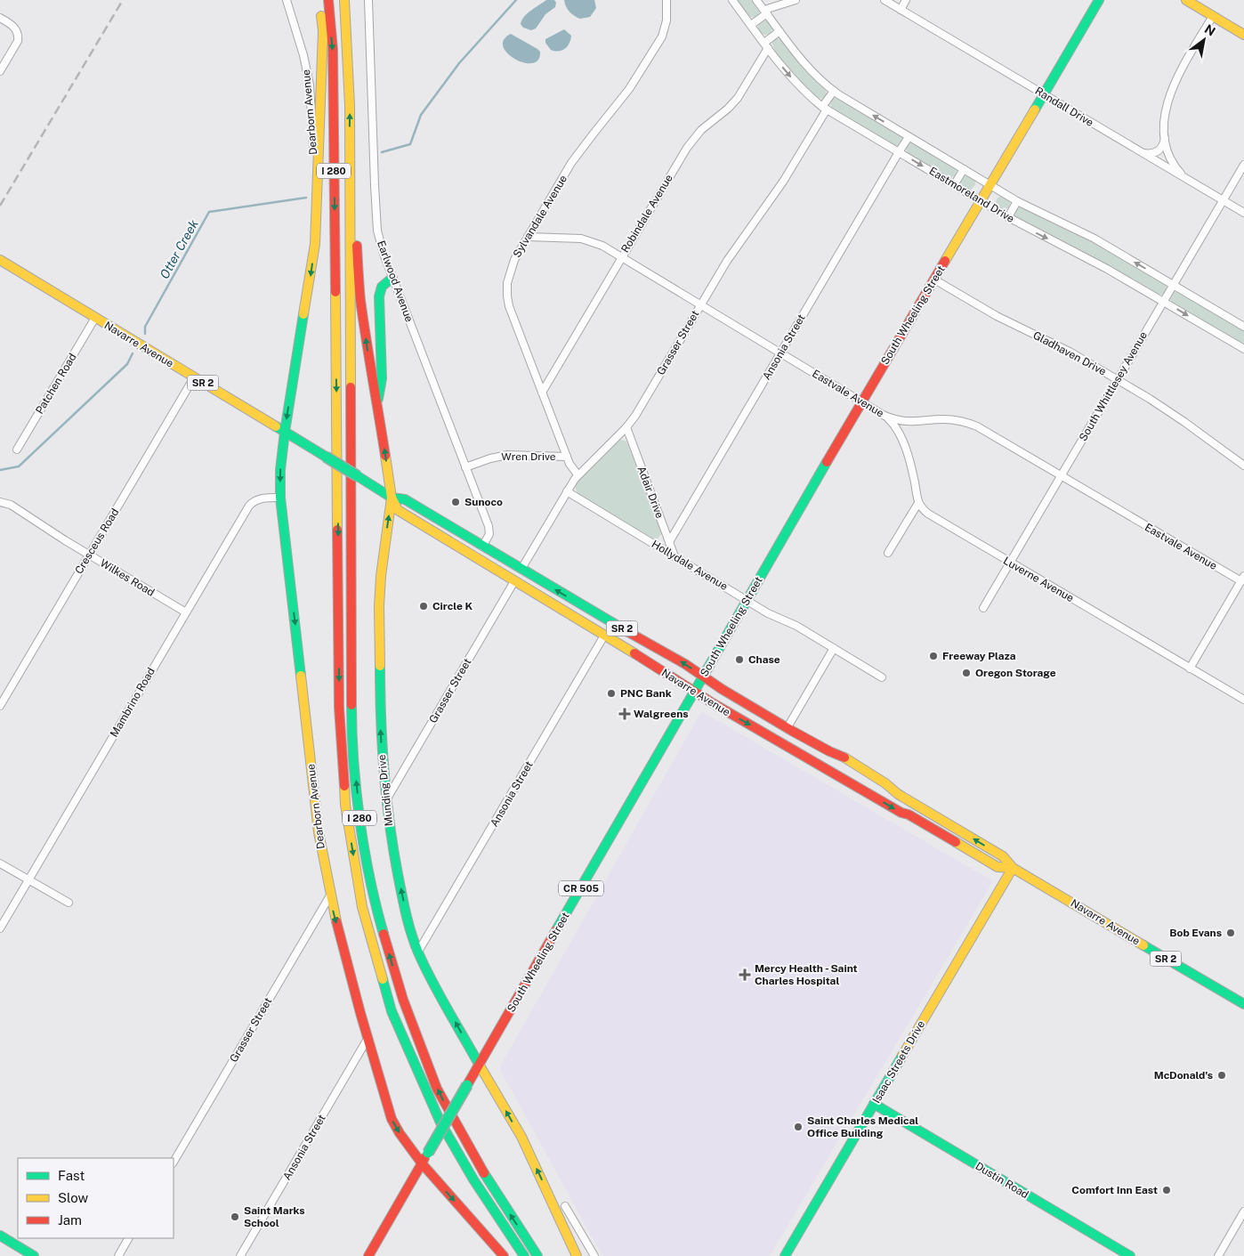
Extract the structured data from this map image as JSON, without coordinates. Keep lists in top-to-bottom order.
{
  "streets": {
    "main road": [
      "Dearborn Avenue",
      "I 280",
      "South Wheeling Street",
      "Navarre Avenue",
      "SR 2",
      "Munding Drive",
      "CR 505",
      "Isaac Streets Drive",
      "Dustin Road"
    ],
    "street": [
      "Randall Drive",
      "Eastmoreland Drive",
      "Robindale Avenue",
      "Sylvandale Avenue",
      "Earlwood Avenue",
      "Grasser Street",
      "Ansonia Street",
      "Gladhaven Drive",
      "Patchen Road",
      "South Whittlesey Avenue",
      "Eastvale Avenue",
      "Wren Drive",
      "Adair Drive",
      "Cresceus Road",
      "Hollydale Avenue",
      "Wilkes Road",
      "Luverne Avenue",
      "Mambrino Road"
    ]
  },
  "crossings": [
    ["Randall Drive", "South Wheeling Street"],
    ["Randall Drive", "South Whittlesey Avenue"],
    ["Dearborn Avenue", "South Wheeling Street"],
    ["Dearborn Avenue", "Grasser Street"],
    ["Dearborn Avenue", "Navarre Avenue"],
    ["Dearborn Avenue", "Ansonia Street"],
    ["Dearborn Avenue", "Mambrino Road"],
    ["Eastmoreland Drive", "Robindale Avenue"],
    ["Eastmoreland Drive", "South Wheeling Street"],
    ["Eastmoreland Drive", "Grasser Street"],
    ["Eastmoreland Drive", "Ansonia Street"],
    ["Eastmoreland Drive", "South Whittlesey Avenue"],
    ["Robindale Avenue", "Sylvandale Avenue"],
    ["Robindale Avenue", "Eastvale Avenue"],
    ["Sylvandale Avenue", "Grasser Street"],
    ["Sylvandale Avenue", "Eastvale Avenue"],
    ["Sylvandale Avenue", "Wren Drive"],
    ["Earlwood Avenue", "Navarre Avenue"],
    ["Earlwood Avenue", "Wren Drive"],
    ["South Wheeling Street", "Navarre Avenue"],
    ["South Wheeling Street", "Gladhaven Drive"],
    ["South Wheeling Street", "Eastvale Avenue"],
    ["South Wheeling Street", "Hollydale Avenue"],
    ["South Wheeling Street", "Munding Drive"],
    ["Grasser Street", "Navarre Avenue"],
    ["Grasser Street", "Eastvale Avenue"],
    ["Grasser Street", "Adair Drive"],
    ["Grasser Street", "Hollydale Avenue"],
    ["Grasser Street", "Munding Drive"],
    ["Navarre Avenue", "Ansonia Street"],
    ["Navarre Avenue", "Patchen Road"],
    ["Navarre Avenue", "Cresceus Road"],
    ["Navarre Avenue", "Munding Drive"],
    ["Navarre Avenue", "Isaac Streets Drive"],
    ["Ansonia Street", "Eastvale Avenue"],
    ["Ansonia Street", "Adair Drive"],
    ["Ansonia Street", "Munding Drive"],
    ["Gladhaven Drive", "South Whittlesey Avenue"],
    ["South Whittlesey Avenue", "Eastvale Avenue"],
    ["South Whittlesey Avenue", "Luverne Avenue"],
    ["Adair Drive", "Hollydale Avenue"],
    ["Cresceus Road", "Wilkes Road"],
    ["Wilkes Road", "Mambrino Road"],
    ["Isaac Streets Drive", "Dustin Road"]
  ],
  "one_way": ["Dearborn Avenue"],
  "water": ["Otter Creek"],
  "places": {
    "other": [
      "Sunoco",
      "Circle K",
      "Freeway Plaza",
      "Chase",
      "Oregon Storage",
      "PNC Bank",
      "Bob Evans",
      "McDonald's",
      "Saint Charles Medical Office Building",
      "Comfort Inn East",
      "Saint Marks School"
    ],
    "health": ["Walgreens", "Mercy Health - Saint Charles Hospital"]
  },
  "legend": ["Fast", "Slow", "Jam"],
  "north": "top right"
}
